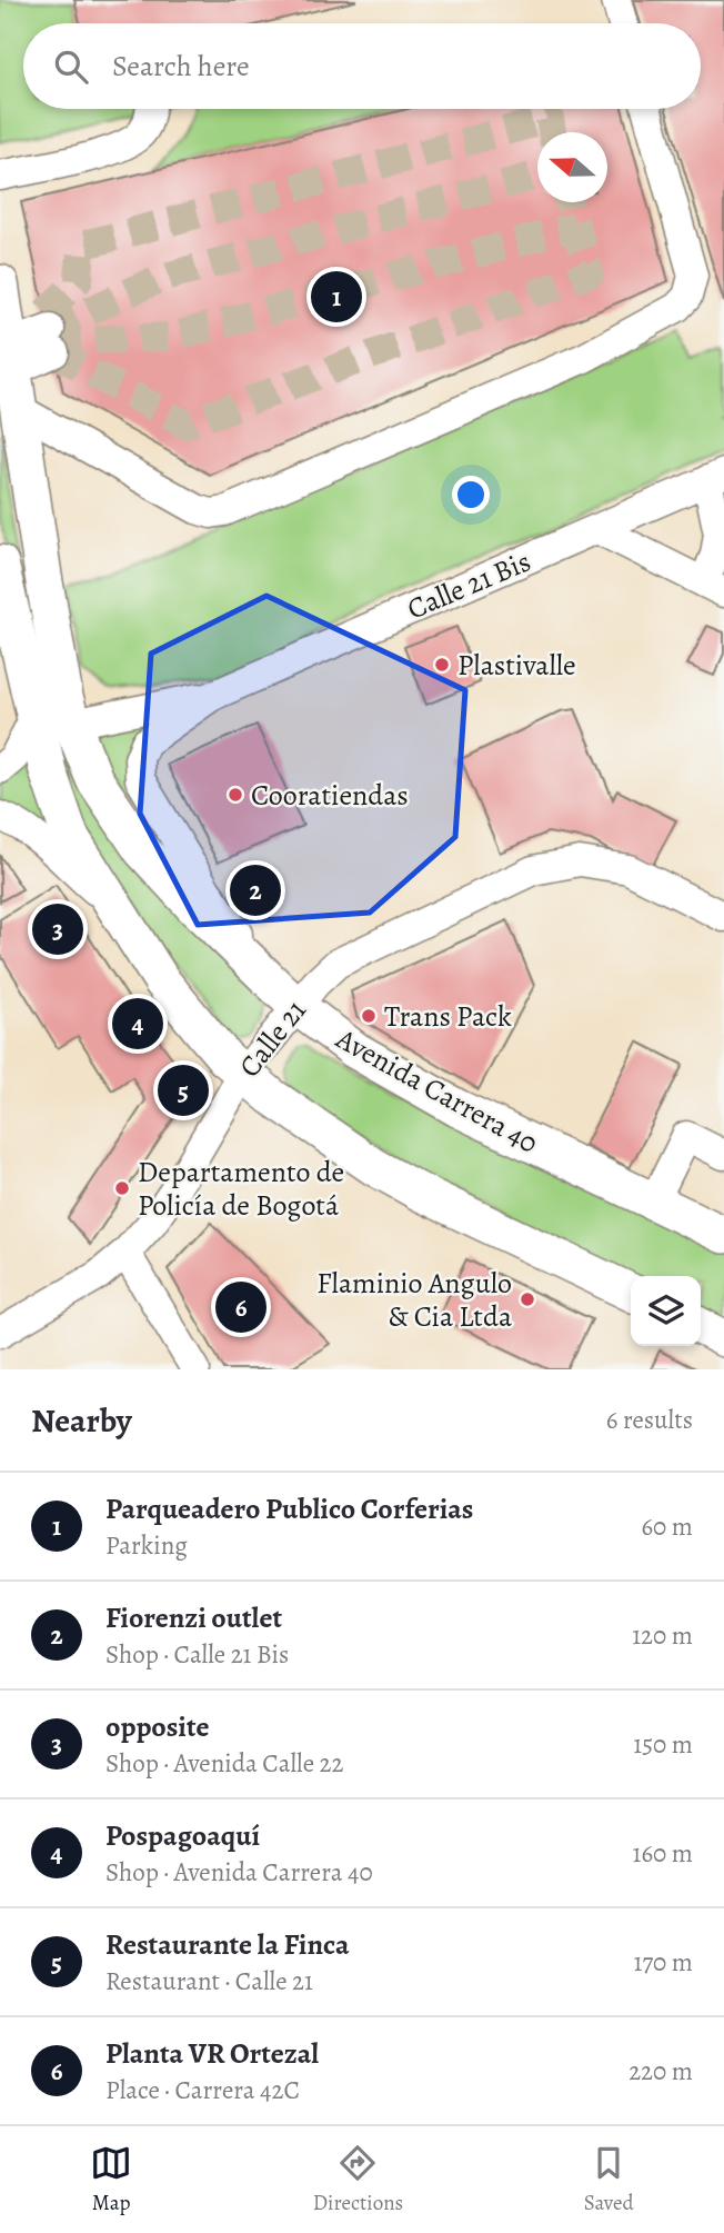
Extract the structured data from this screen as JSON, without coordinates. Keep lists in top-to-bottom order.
{
  "streets": {
    "main road": ["Avenida Carrera 40"],
    "street": ["Calle 21 Bis", "Calle 21"]
  },
  "crossings": [
    ["Calle 21 Bis", "Calle 21"],
    ["Calle 21 Bis", "Avenida Carrera 40"],
    ["Calle 21", "Avenida Carrera 40"]
  ],
  "places": [
    "Plastivalle",
    "Cooratiendas",
    "Trans Pack",
    "Departamento de Policía de Bogotá",
    "Flaminio Angulo & Cia Ltda"
  ],
  "north": "left",
  "page": {
    "search": "Search here",
    "pins": [
      "1",
      "2",
      "3",
      "4",
      "5",
      "6"
    ],
    "heading": ["Nearby", "6 results"],
    "list": [
      {
        "mark": "1",
        "name": "Parqueadero Publico Corferias",
        "note": "Parking",
        "value": "60 m"
      },
      {
        "mark": "2",
        "name": "Fiorenzi outlet",
        "note": "Shop · Calle 21 Bis",
        "value": "120 m"
      },
      {
        "mark": "3",
        "name": "opposite",
        "note": "Shop · Avenida Calle 22",
        "value": "150 m"
      },
      {
        "mark": "4",
        "name": "Pospagoaquí",
        "note": "Shop · Avenida Carrera 40",
        "value": "160 m"
      },
      {
        "mark": "5",
        "name": "Restaurante la Finca",
        "note": "Restaurant · Calle 21",
        "value": "170 m"
      },
      {
        "mark": "6",
        "name": "Planta VR Ortezal",
        "note": "Place · Carrera 42C",
        "value": "220 m"
      }
    ],
    "nav": ["Map", "Directions", "Saved"]
  }
}
